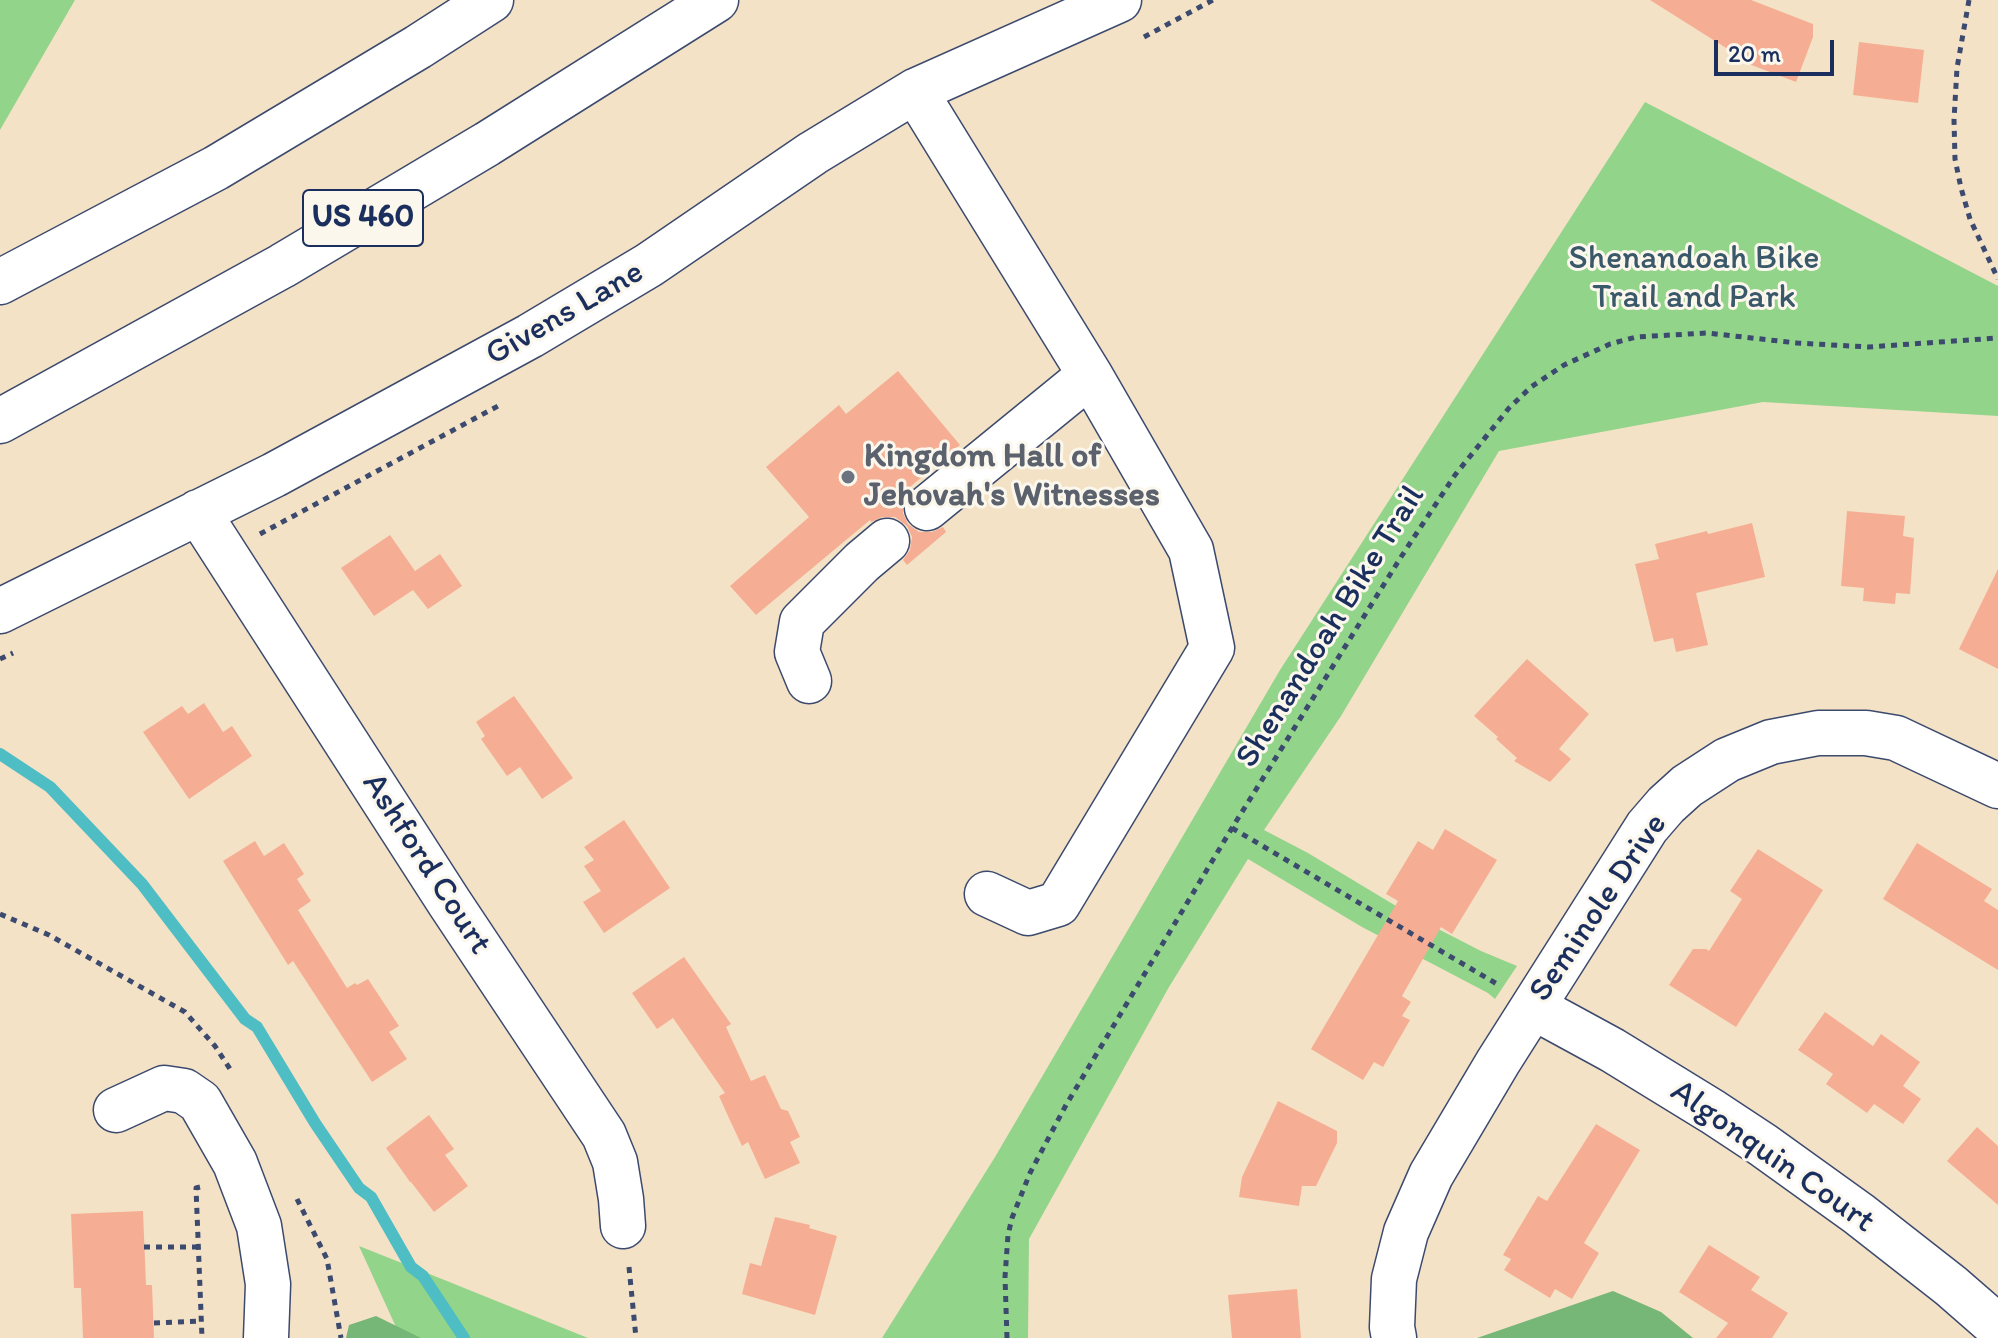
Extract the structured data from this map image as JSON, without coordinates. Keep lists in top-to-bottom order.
{
  "streets": {
    "main road": [
      "US 460",
      "Givens Lane",
      "Ashford Court",
      "Seminole Drive",
      "Algonquin Court"
    ],
    "path": ["Shenandoah Bike Trail"]
  },
  "crossings": [
    ["Givens Lane", "Ashford Court"],
    ["Seminole Drive", "Algonquin Court"]
  ],
  "parks": ["Shenandoah Bike Trail and Park"],
  "places": ["Kingdom Hall of Jehovah's Witnesses"],
  "scale_bar": "20 m"
}
